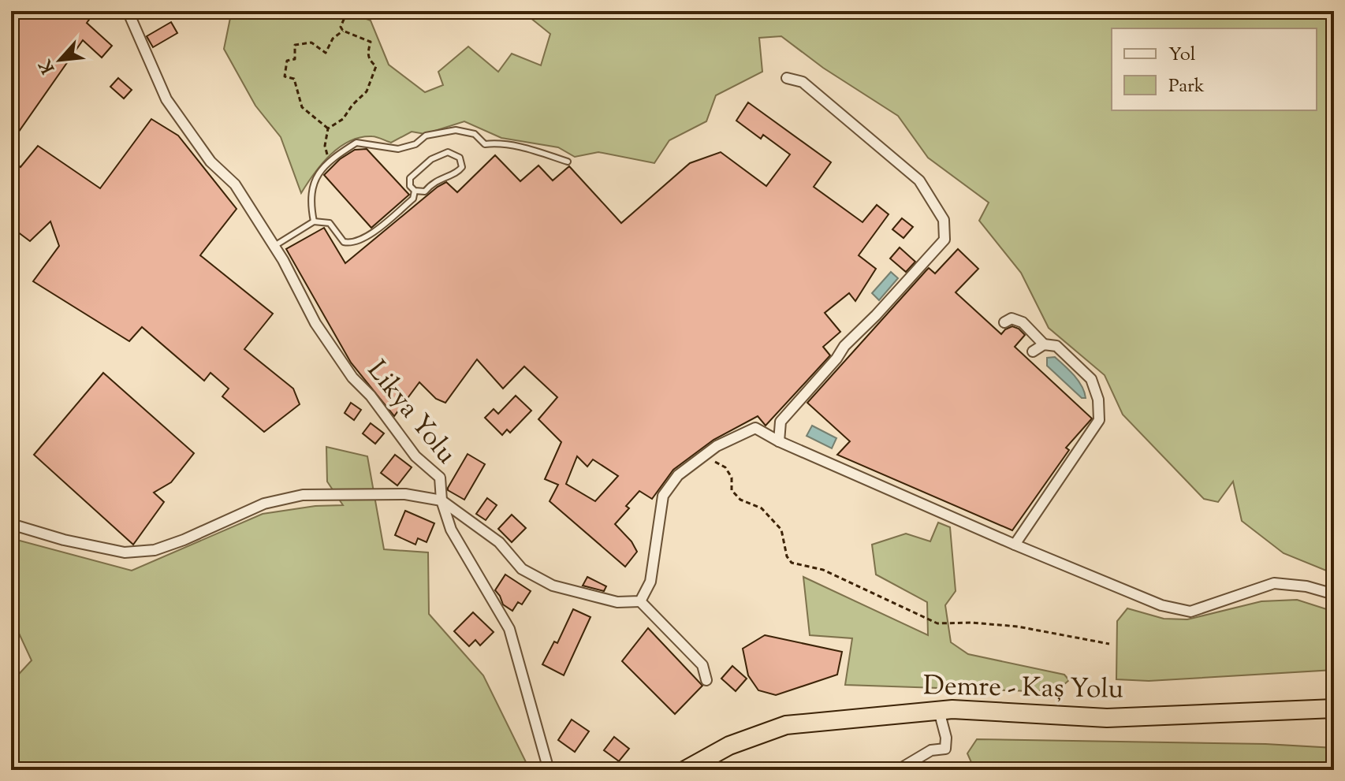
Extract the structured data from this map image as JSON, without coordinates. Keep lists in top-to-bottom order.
{
  "streets": {
    "highway": ["Demre - Kaş Yolu"],
    "street": ["Likya Yolu"]
  },
  "legend": ["Yol", "Park"],
  "north": "bottom left"
}
